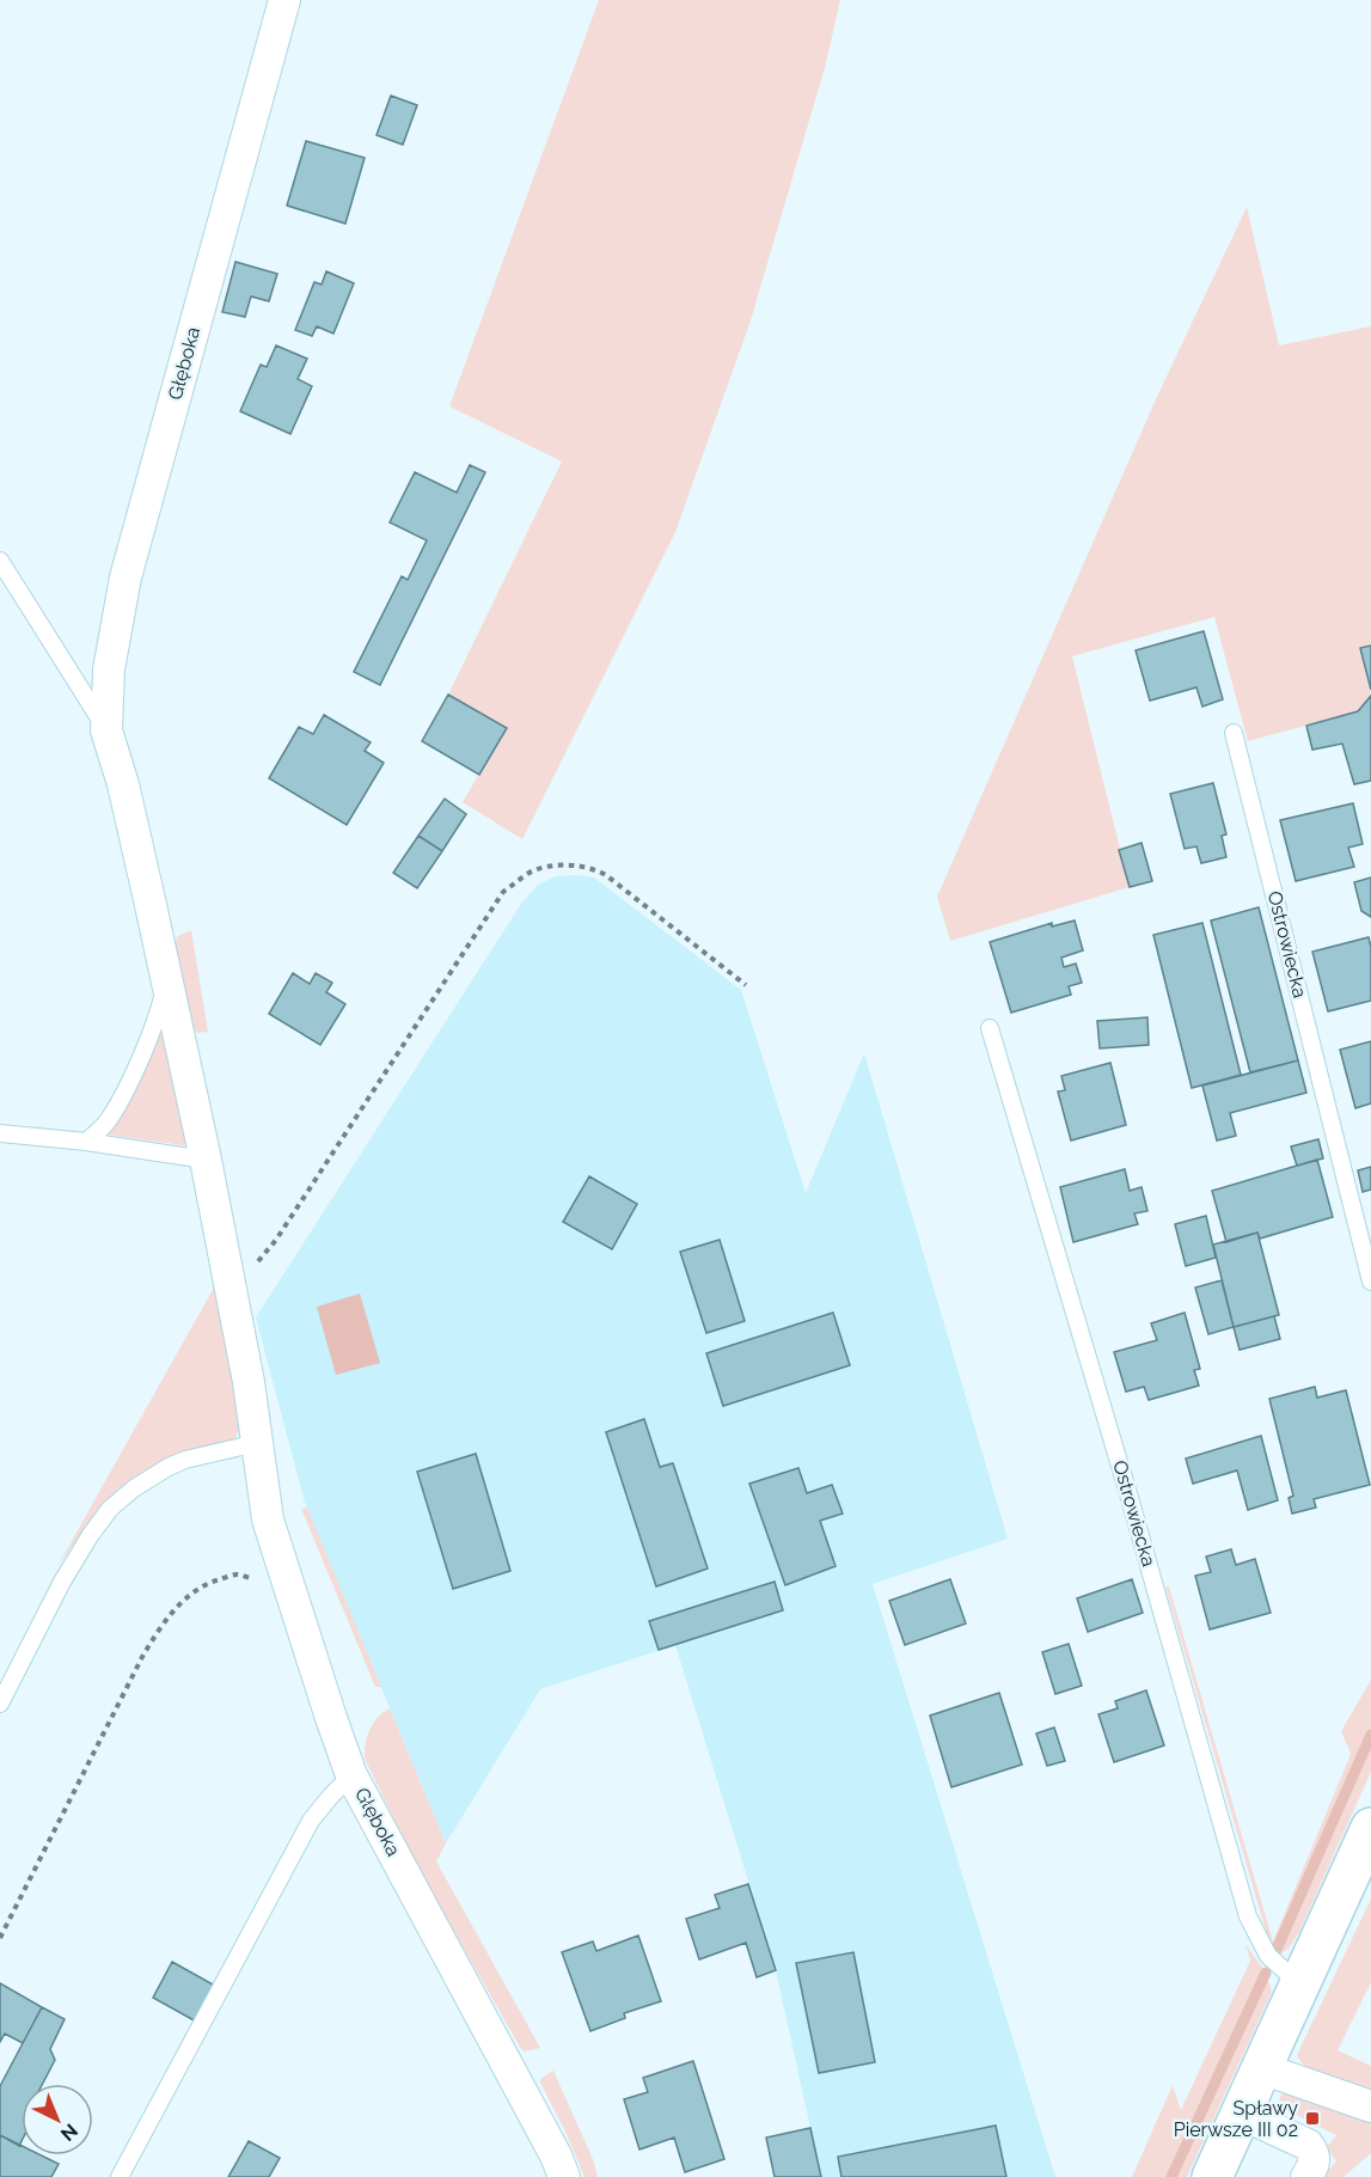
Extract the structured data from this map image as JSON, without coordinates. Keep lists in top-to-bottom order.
{
  "streets": {
    "street": ["Głęboka"],
    "lane": ["Ostrowiecka"]
  },
  "places": {
    "transit": ["Spławy Pierwsze III 02"]
  },
  "north": "bottom right"
}
